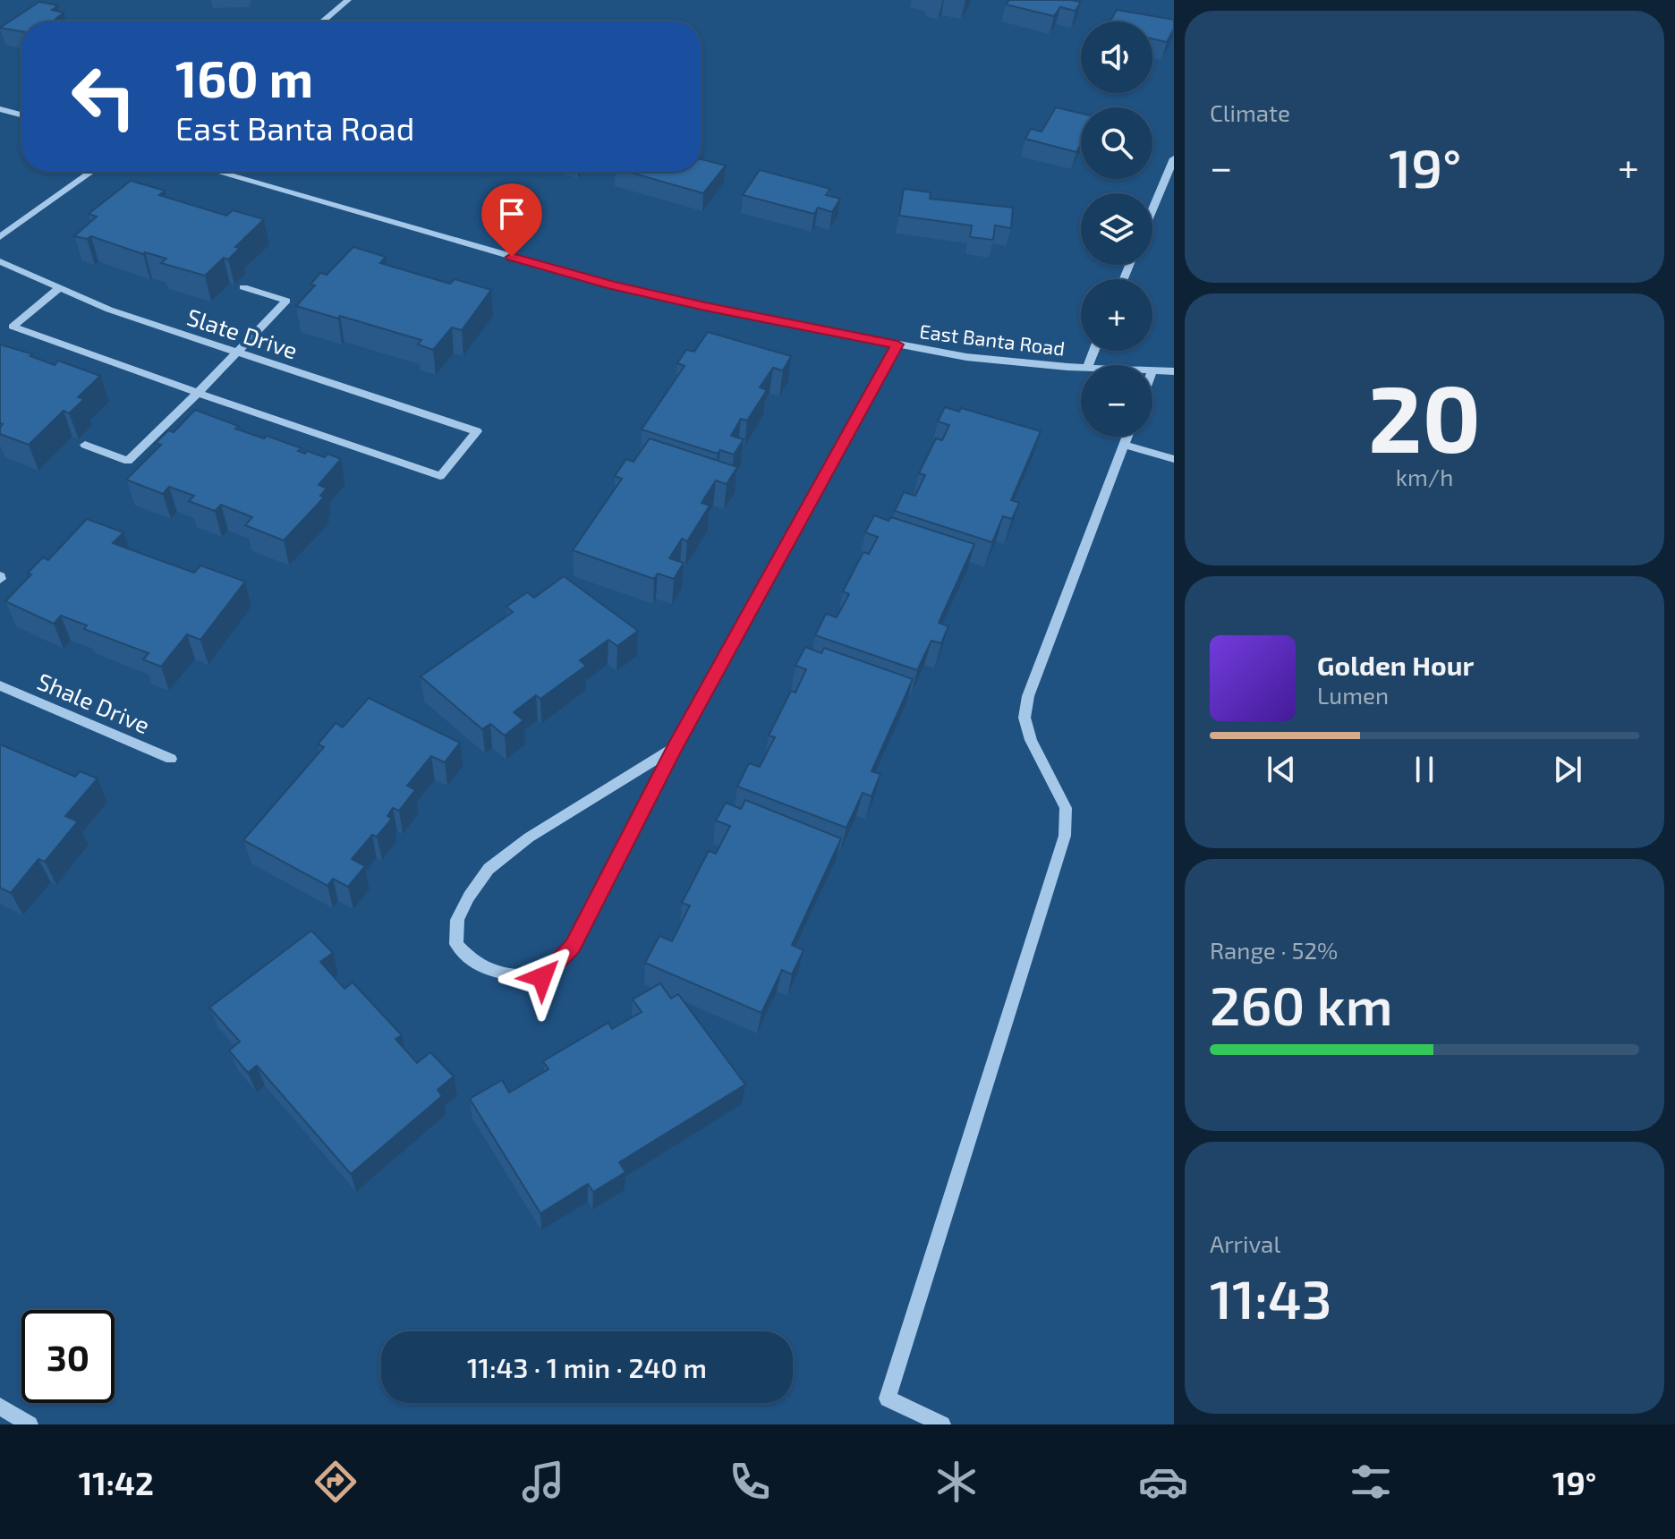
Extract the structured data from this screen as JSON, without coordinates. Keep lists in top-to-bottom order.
{
  "streets": {
    "street": ["Slate Drive", "East Banta Road", "Shale Drive"]
  },
  "page": {
    "tile": [
      "Climate",
      ["20", "km/h"],
      ["Range · 52%", "260 km"],
      ["Arrival", "11:43"]
    ],
    "map_buttons": ["+", "−"],
    "turn": ["160 m", "East Banta Road"],
    "heat": ["−", "19°", "+"],
    "song": ["Golden Hour", "Lumen"],
    "limit": "30",
    "trip": "11:43 · 1 min · 240 m",
    "tabs": ["11:42", "19°"]
  }
}
